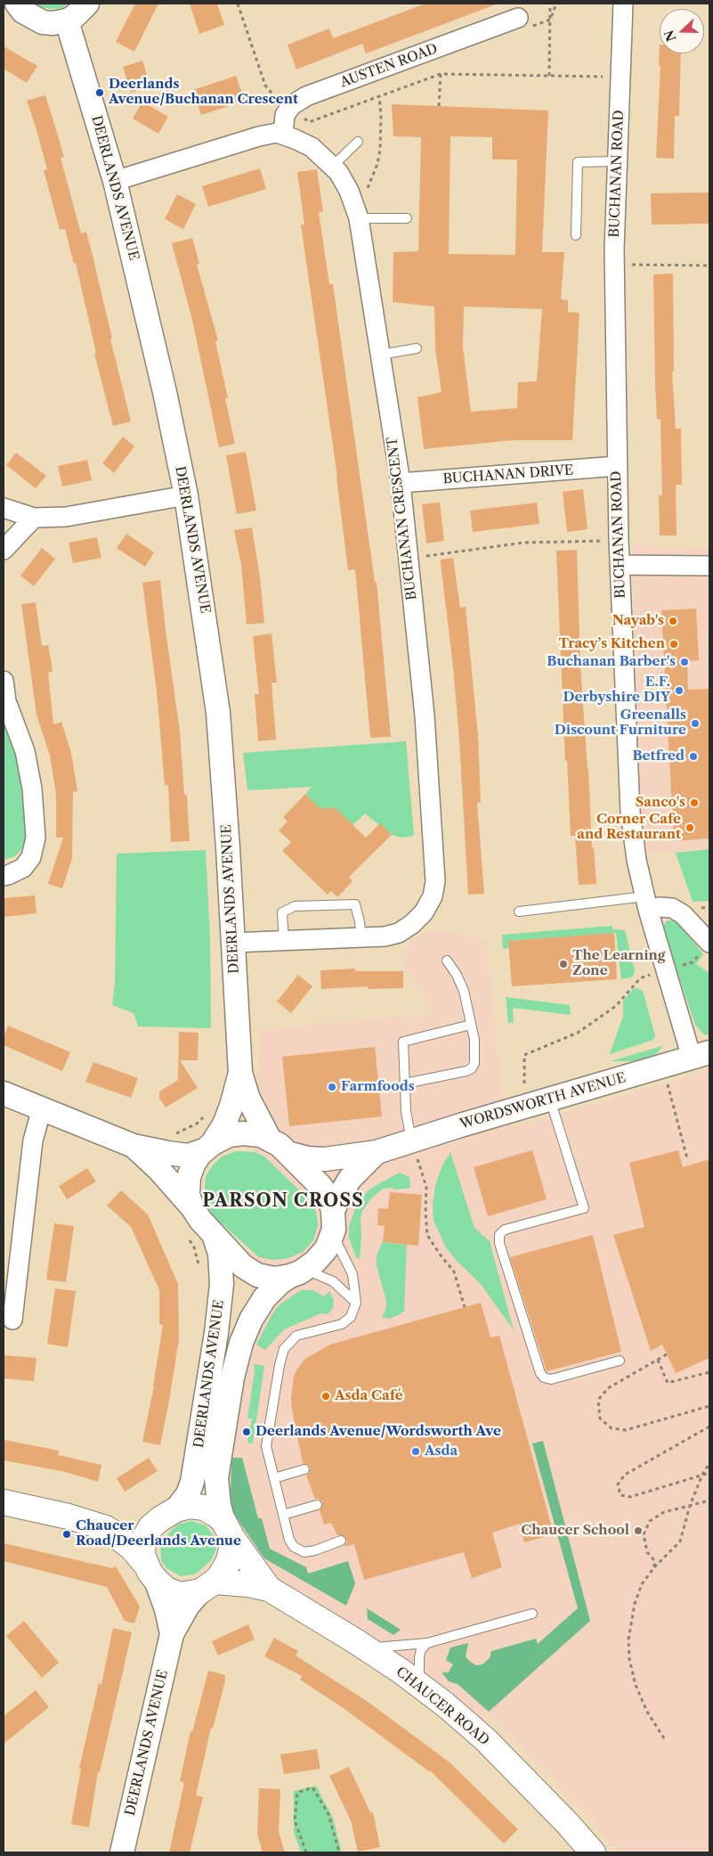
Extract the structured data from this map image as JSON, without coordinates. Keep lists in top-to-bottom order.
{
  "streets": {
    "main road": ["CHAUCER ROAD"],
    "street": [
      "AUSTEN ROAD",
      "BUCHANAN ROAD",
      "DEERLANDS AVENUE",
      "BUCHANAN DRIVE",
      "BUCHANAN CRESCENT",
      "WORDSWORTH AVENUE"
    ]
  },
  "crossings": [
    ["BUCHANAN ROAD", "BUCHANAN DRIVE"],
    ["BUCHANAN ROAD", "WORDSWORTH AVENUE"],
    ["DEERLANDS AVENUE", "BUCHANAN CRESCENT"],
    ["DEERLANDS AVENUE", "WORDSWORTH AVENUE"],
    ["DEERLANDS AVENUE", "CHAUCER ROAD"],
    ["BUCHANAN DRIVE", "BUCHANAN CRESCENT"]
  ],
  "districts": ["PARSON CROSS"],
  "places": [
    "Deerlands Avenue/Buchanan Crescent",
    "Nayab's",
    "Tracy’s Kitchen",
    "Buchanan Barber's",
    "E.F. Derbyshire DIY",
    "Greenalls Discount Furniture",
    "Betfred",
    "Sanco's",
    "Corner Cafe and Restaurant",
    "The Learning Zone",
    "Farmfoods",
    "Asda Café",
    "Deerlands Avenue/Wordsworth Ave",
    "Asda",
    "Chaucer School",
    "Chaucer Road/Deerlands Avenue"
  ],
  "north": "left"
}
